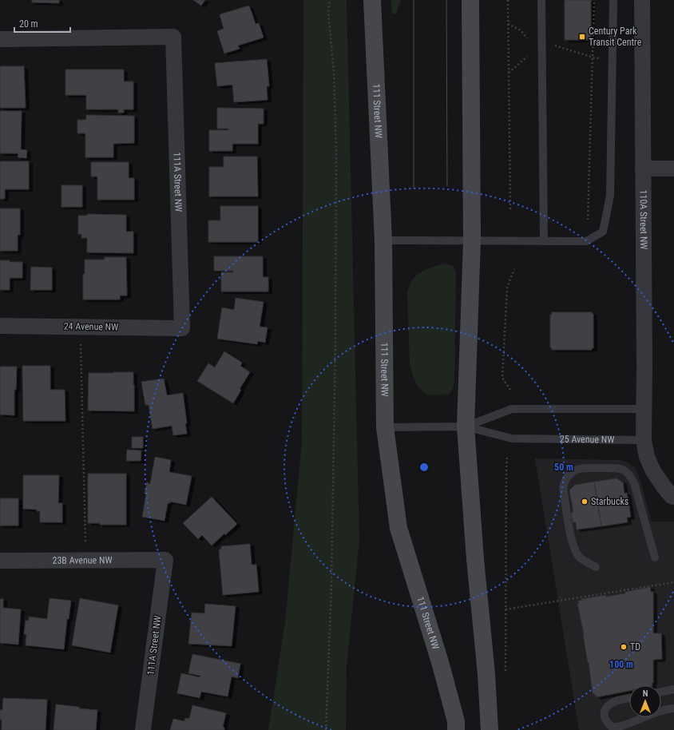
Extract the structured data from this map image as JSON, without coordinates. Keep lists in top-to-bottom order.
{
  "streets": {
    "main road": ["111 Street NW"],
    "street": [
      "111A Street NW",
      "110A Street NW",
      "24 Avenue NW",
      "23B Avenue NW"
    ],
    "lane": ["25 Avenue NW"]
  },
  "crossings": [
    ["111 Street NW", "25 Avenue NW"],
    ["111A Street NW", "24 Avenue NW"],
    ["111A Street NW", "23B Avenue NW"],
    ["110A Street NW", "25 Avenue NW"]
  ],
  "places": {
    "transit": ["Century Park Transit Centre"],
    "other": ["Starbucks", "TD"]
  },
  "scale_bar": "20 m",
  "north": "top",
  "rings": ["50 m", "100 m"]
}
